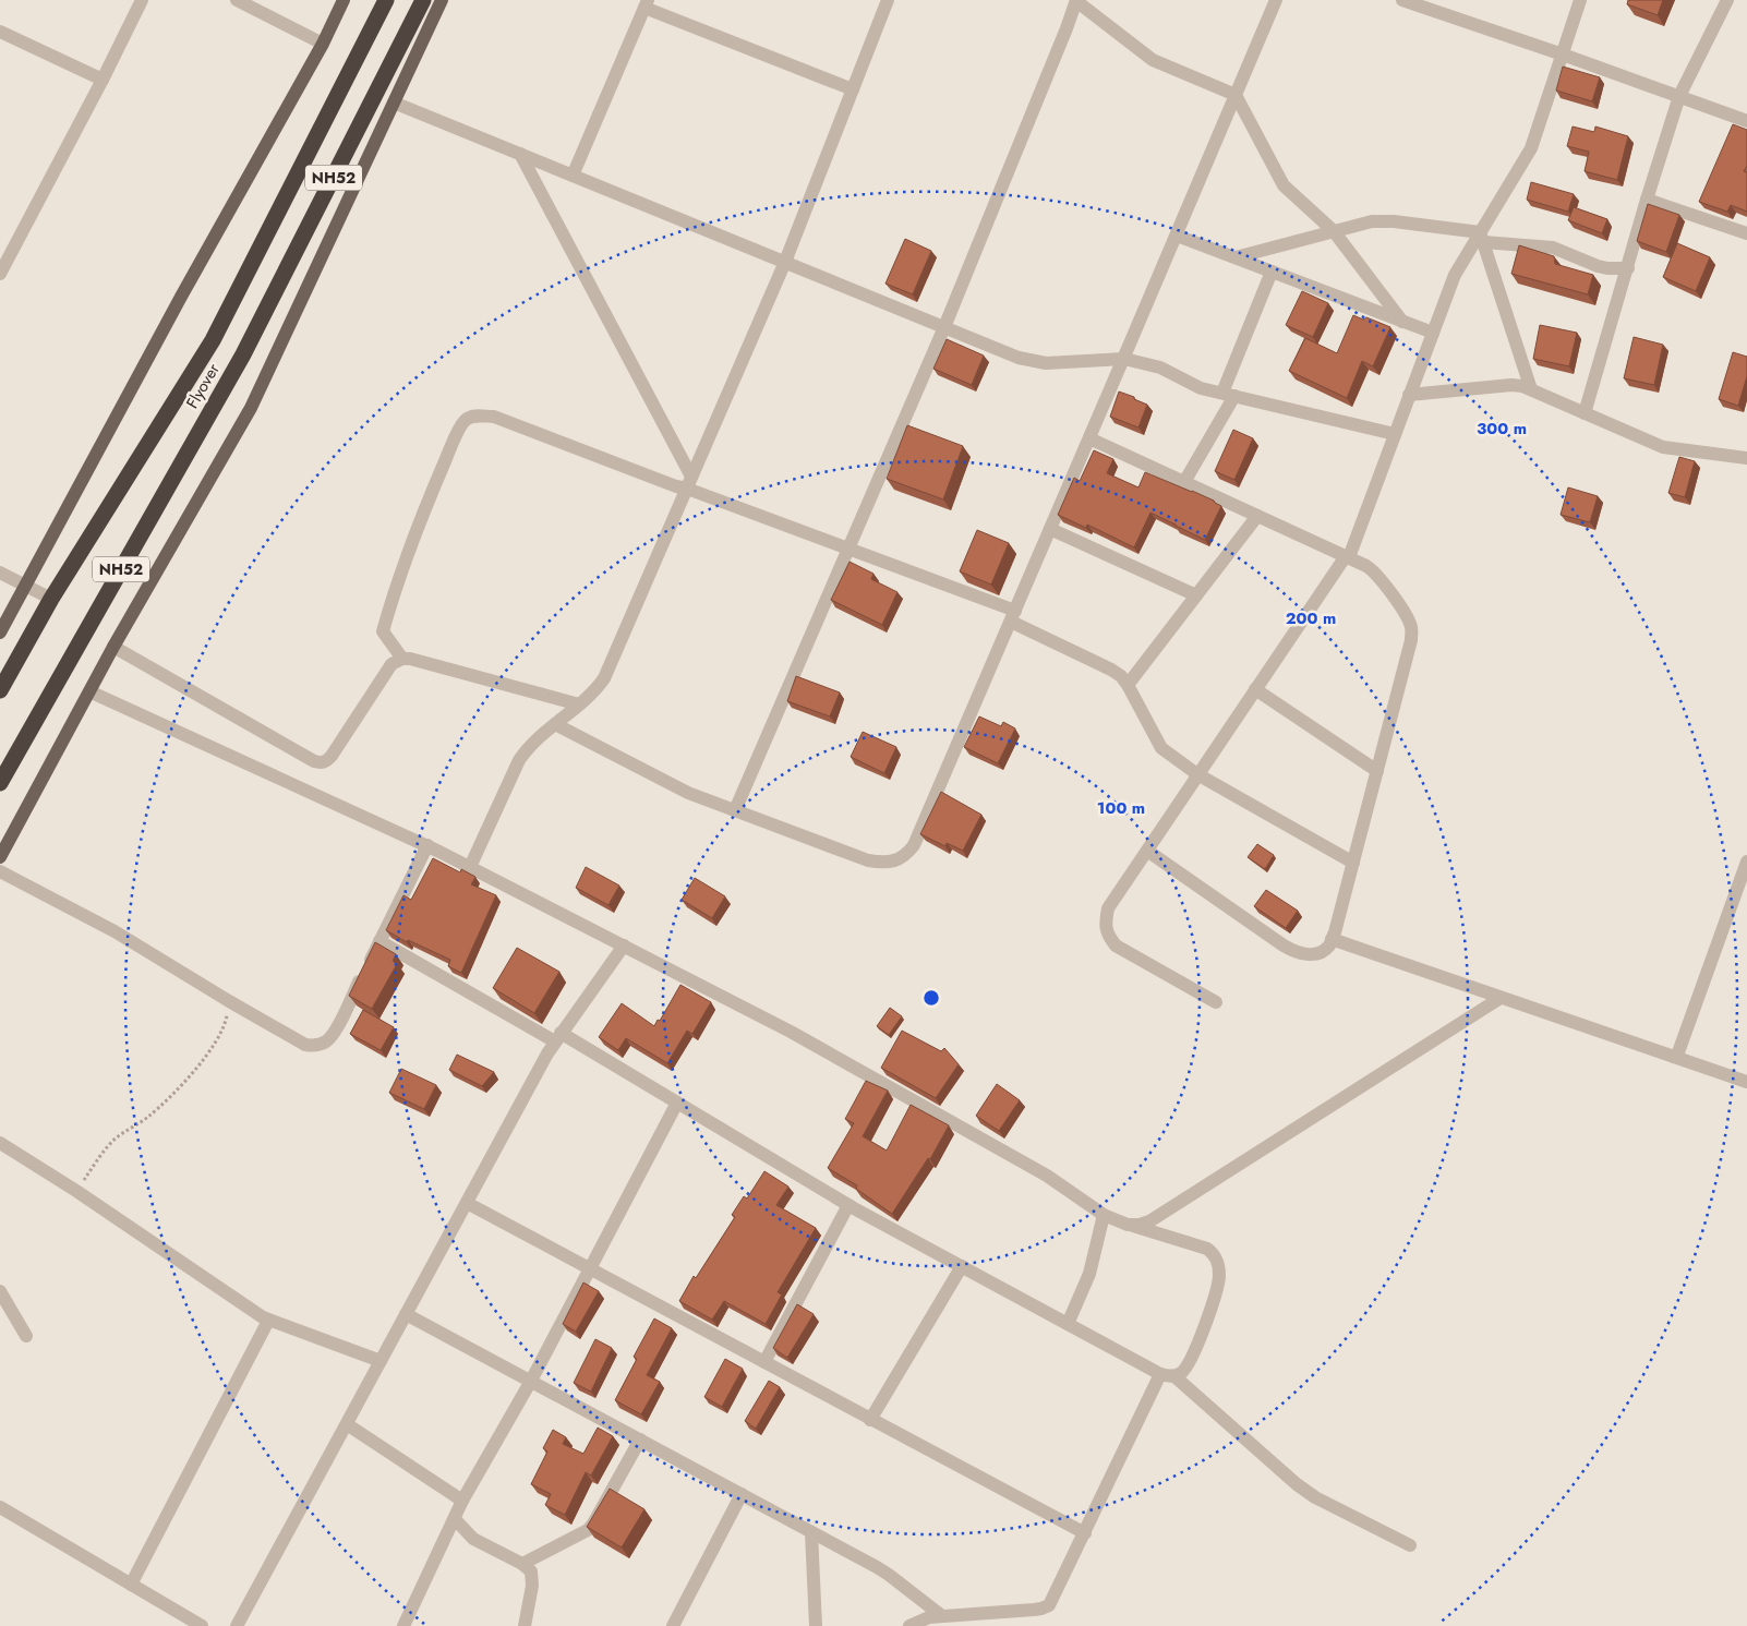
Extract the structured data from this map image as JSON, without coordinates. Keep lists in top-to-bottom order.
{
  "streets": {
    "highway": ["NH52", "Flyover"]
  },
  "crossings": [
    ["NH52", "Flyover"]
  ],
  "rings": ["300 m", "200 m", "100 m"]
}
